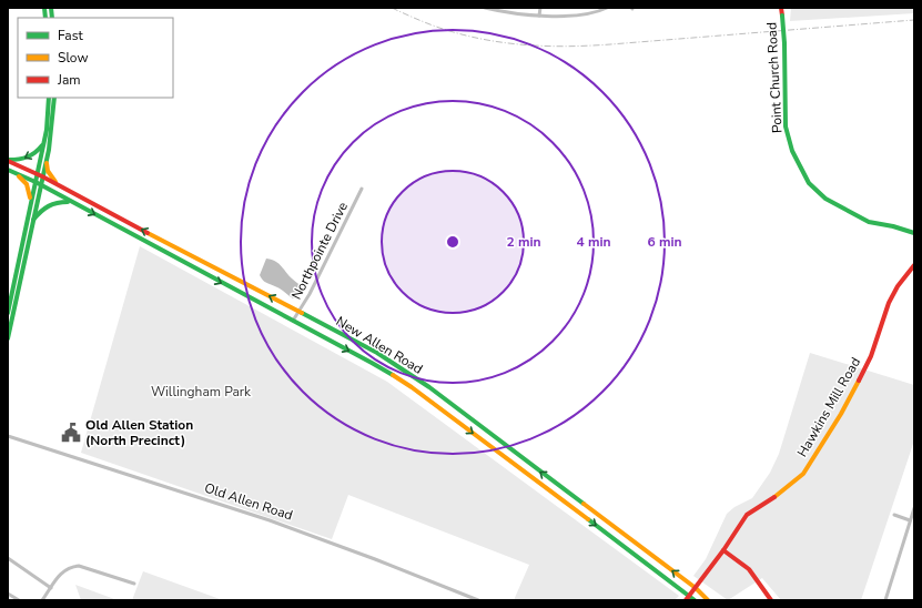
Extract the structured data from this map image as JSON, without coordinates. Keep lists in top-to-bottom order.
{
  "streets": {
    "main road": ["Point Church Road", "New Allen Road", "Hawkins Mill Road"],
    "street": ["Northpointe Drive", "Old Allen Road"]
  },
  "crossings": [
    ["Northpointe Drive", "New Allen Road"],
    ["New Allen Road", "Hawkins Mill Road"]
  ],
  "parks": ["Willingham Park"],
  "places": {
    "public building": ["Old Allen Station (North Precinct)"]
  },
  "legend": ["Fast", "Slow", "Jam"],
  "rings": ["2 min", "4 min", "6 min"]
}
